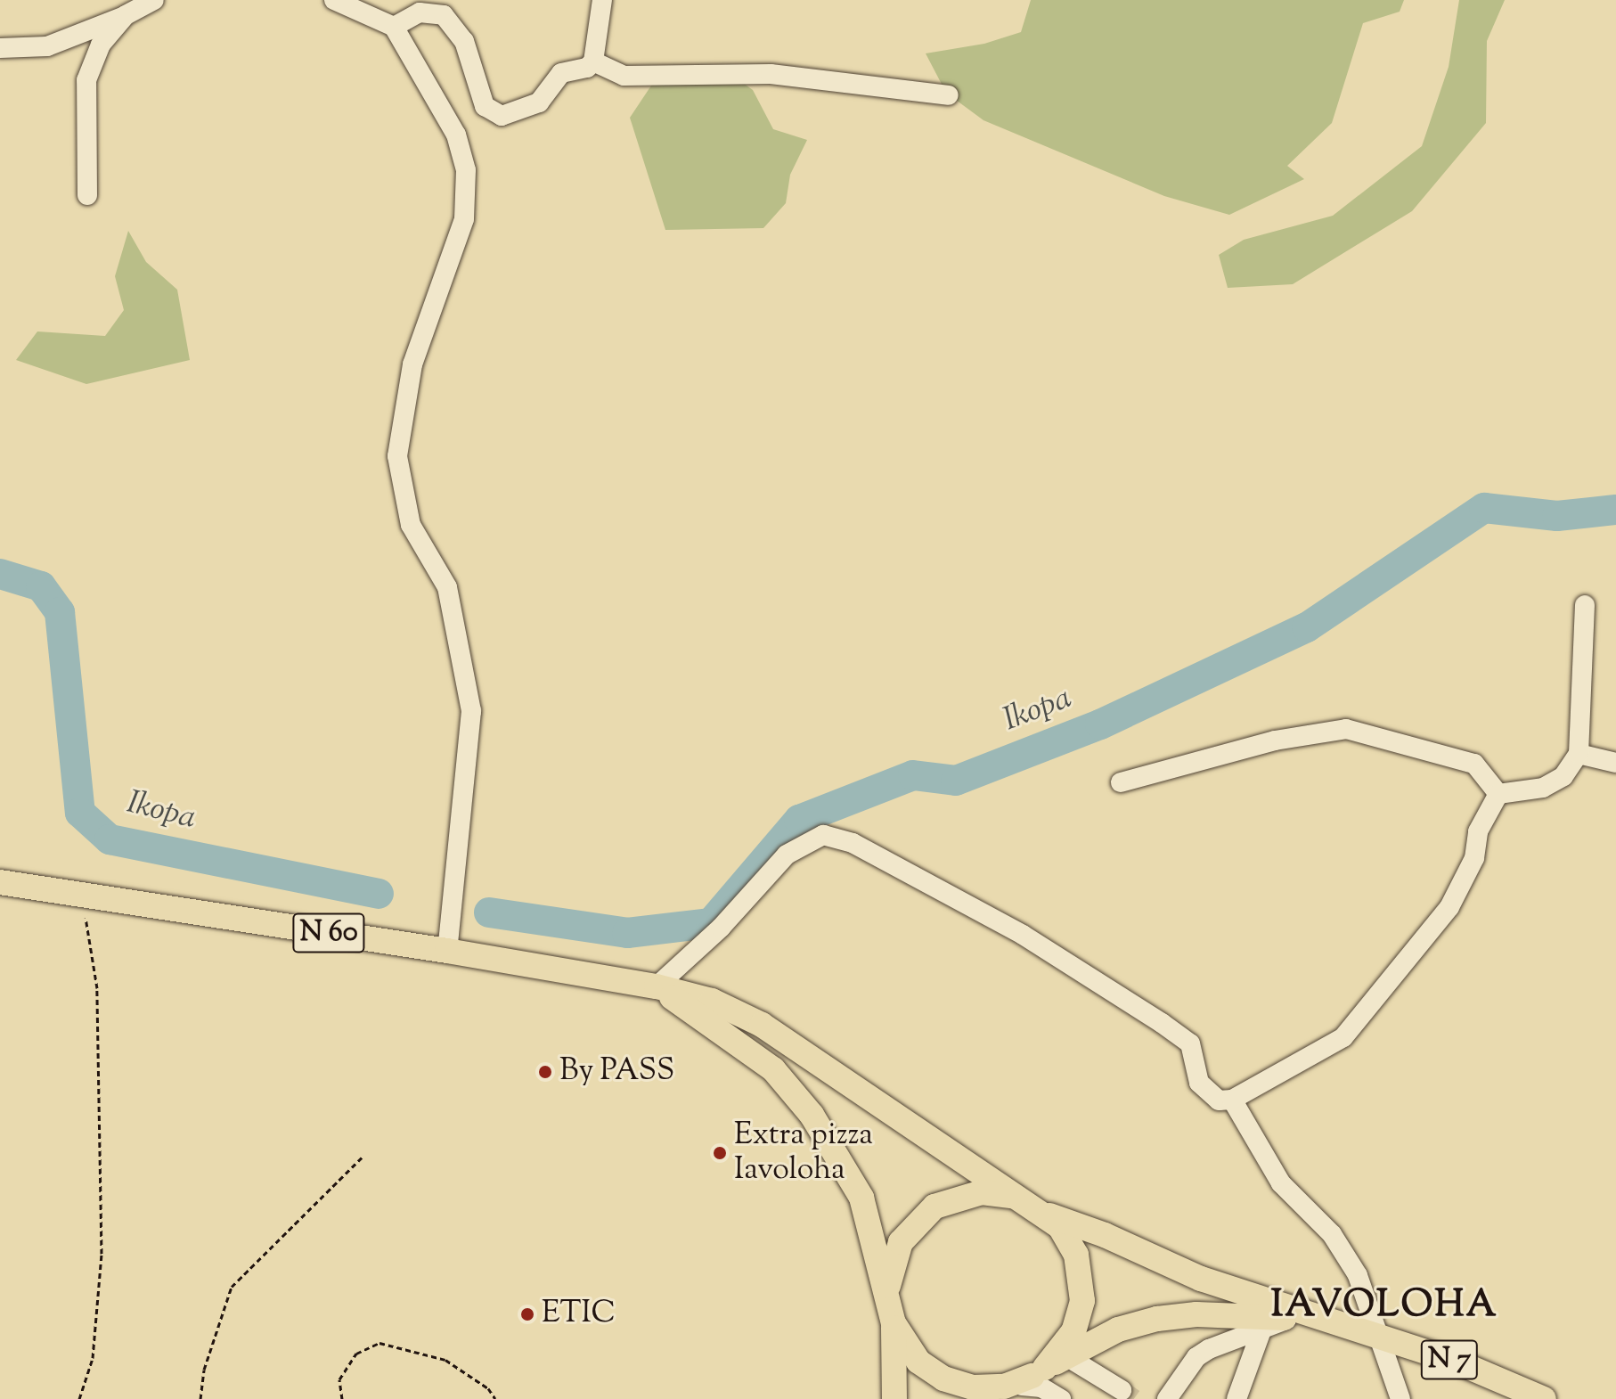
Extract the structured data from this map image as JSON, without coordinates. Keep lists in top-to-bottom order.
{
  "streets": {
    "main road": ["N 60", "N 7"]
  },
  "districts": ["IAVOLOHA"],
  "water": ["Ikopa"],
  "places": ["By PASS", "Extra pizza Iavoloha", "ETIC"]
}
